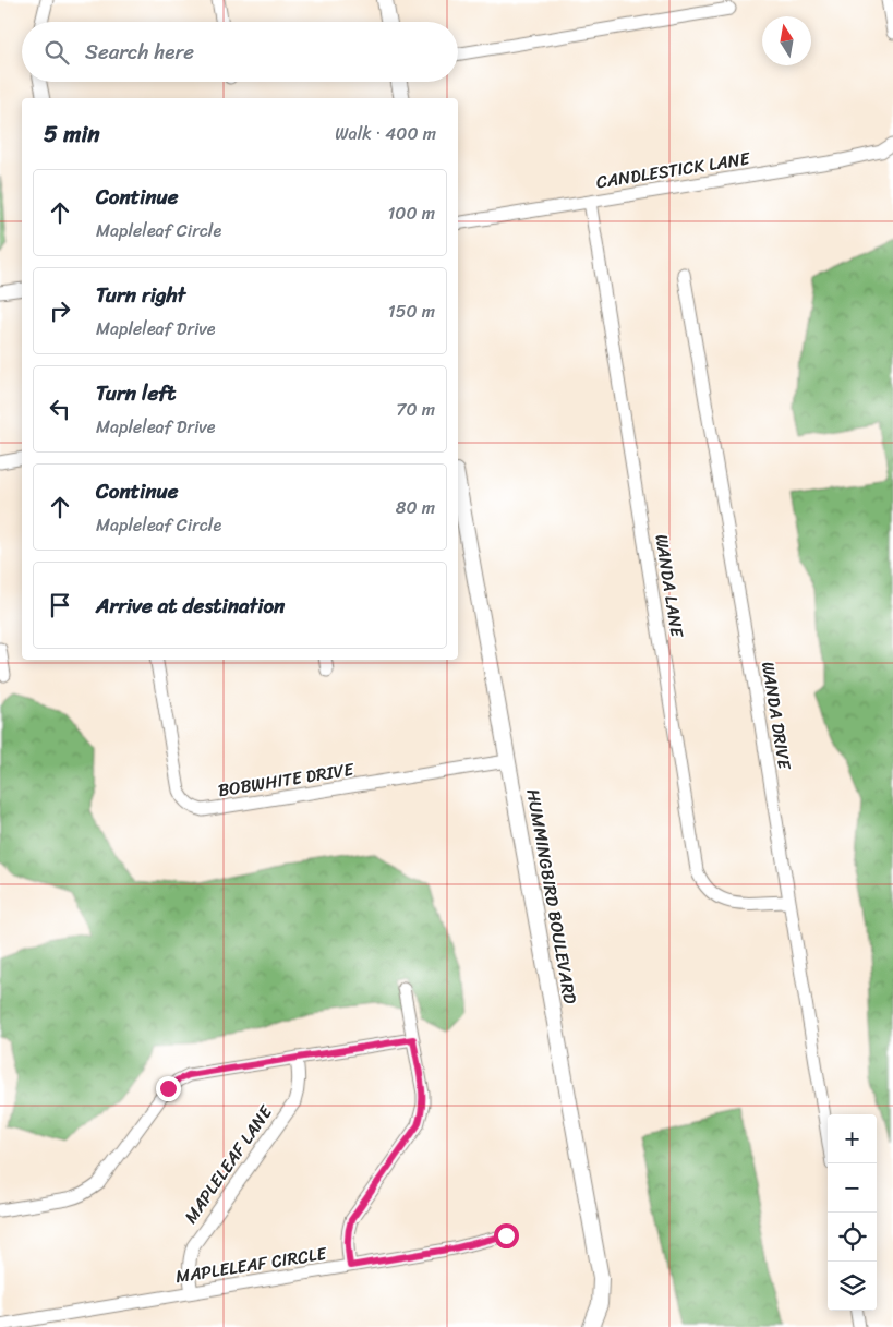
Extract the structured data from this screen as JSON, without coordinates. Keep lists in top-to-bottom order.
{
  "streets": {
    "street": [
      "CANDLESTICK LANE",
      "WANDA LANE",
      "WANDA DRIVE",
      "BOBWHITE DRIVE",
      "HUMMINGBIRD BOULEVARD",
      "MAPLELEAF LANE",
      "MAPLELEAF CIRCLE"
    ]
  },
  "crossings": [
    ["CANDLESTICK LANE", "WANDA LANE"],
    ["WANDA LANE", "WANDA DRIVE"],
    ["BOBWHITE DRIVE", "HUMMINGBIRD BOULEVARD"],
    ["MAPLELEAF LANE", "MAPLELEAF CIRCLE"]
  ],
  "north": "top",
  "page": {
    "search": "Search here",
    "heading": ["5 min", "Walk · 400 m"],
    "list": [
      ["Continue", "Mapleleaf Circle", "100 m"],
      ["Turn right", "Mapleleaf Drive", "150 m"],
      ["Turn left", "Mapleleaf Drive", "70 m"],
      ["Continue", "Mapleleaf Circle", "80 m"],
      "Arrive at destination"
    ],
    "map_buttons": ["+", "−"]
  }
}
